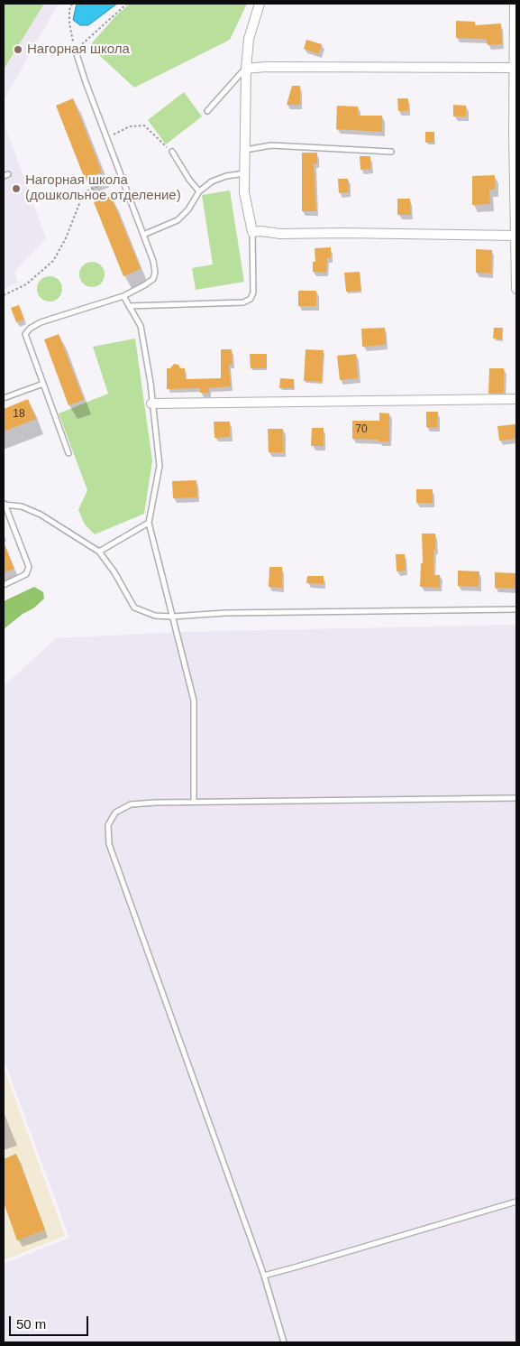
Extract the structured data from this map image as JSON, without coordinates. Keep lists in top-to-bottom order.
{
  "places": ["Нагорная школа", "Нагорная школа (дошкольное отделение)"],
  "house_numbers": ["18", "70"],
  "scale_bar": "50 m"
}
